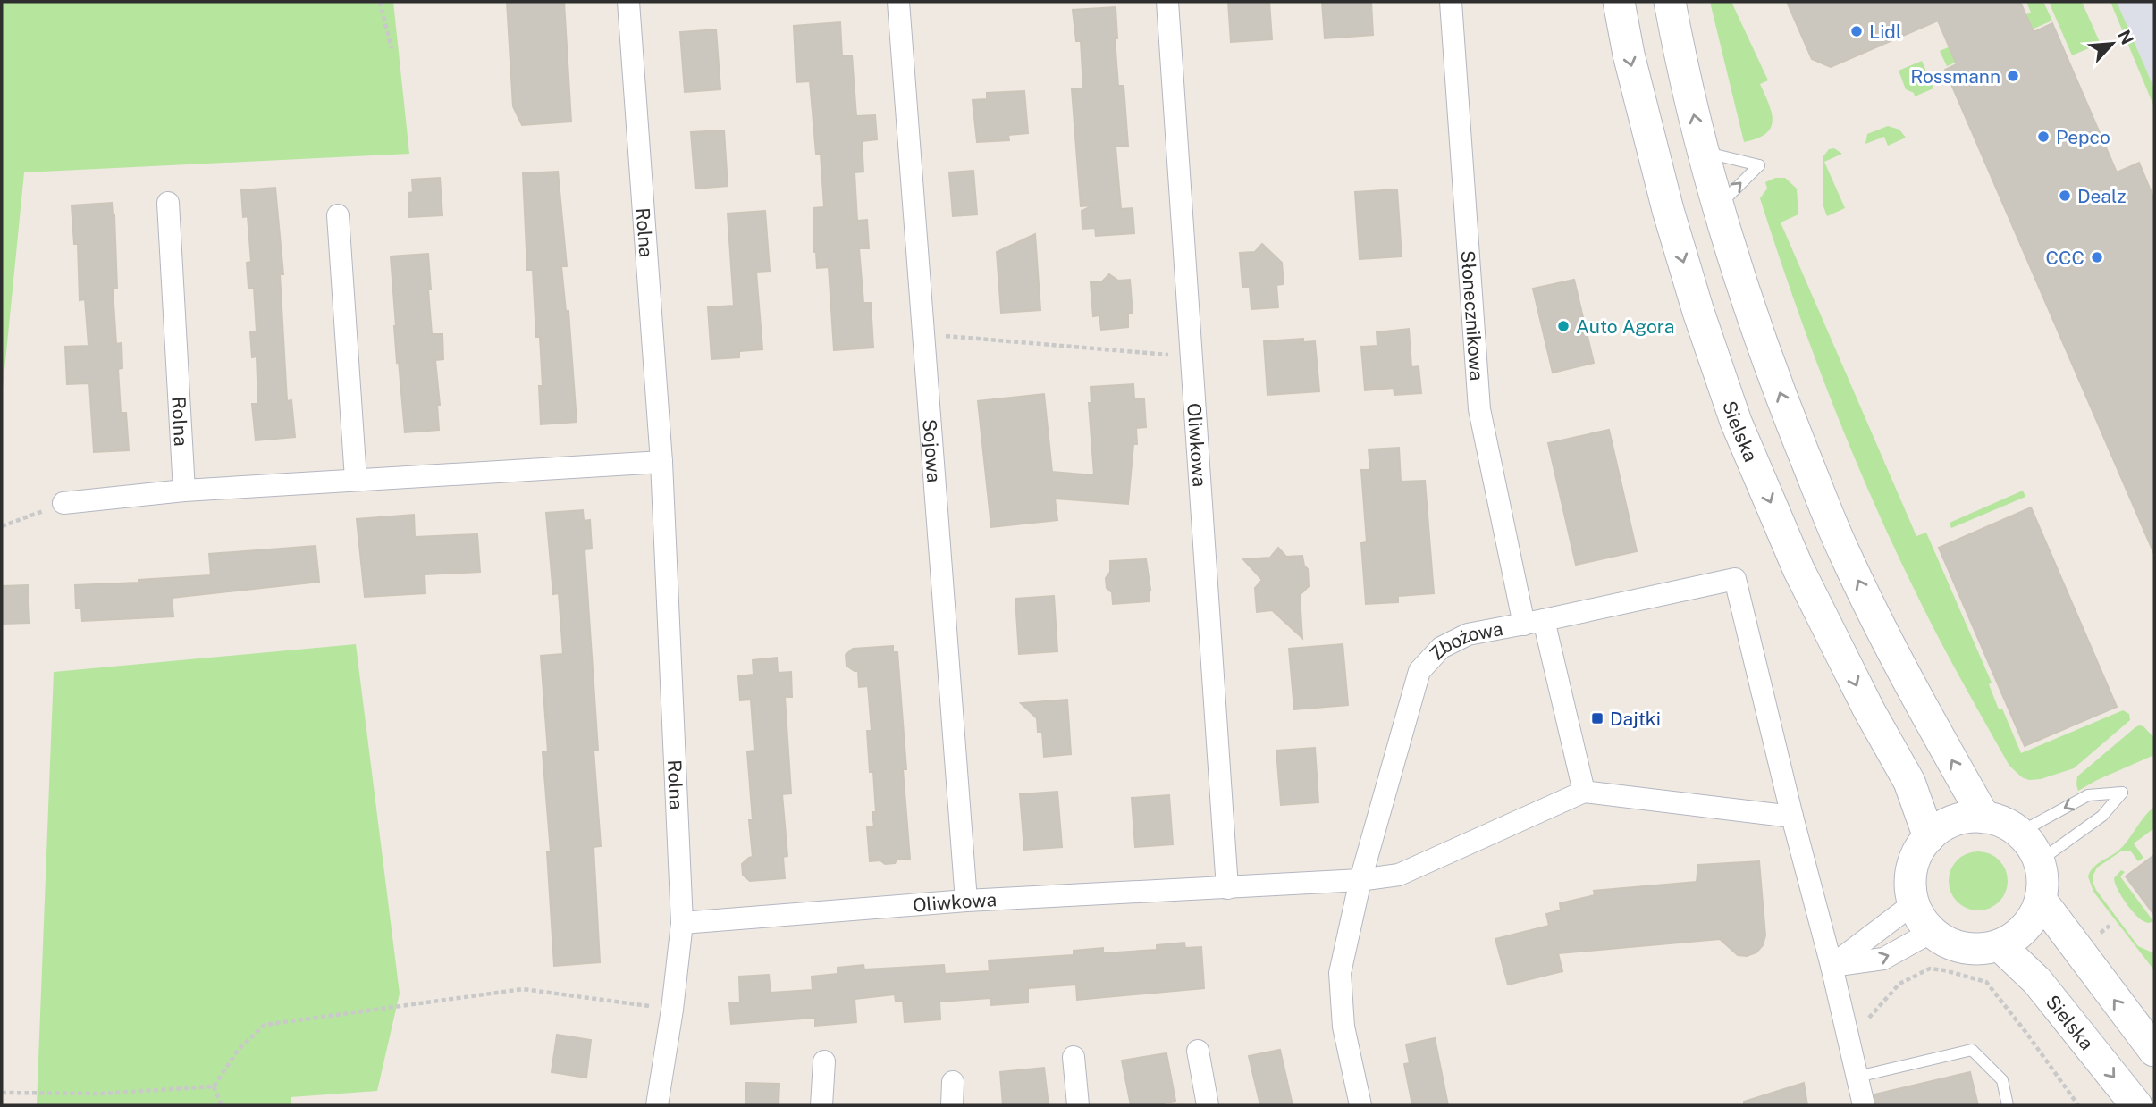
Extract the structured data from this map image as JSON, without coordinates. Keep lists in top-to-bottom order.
{
  "streets": {
    "main road": ["Sielska"],
    "street": [
      "Rolna",
      "Słonecznikowa",
      "Oliwkowa",
      "Sojowa",
      "Zbożowa"
    ]
  },
  "crossings": [
    ["Rolna", "Oliwkowa"],
    ["Słonecznikowa", "Zbożowa"],
    ["Oliwkowa", "Sojowa"],
    ["Oliwkowa", "Zbożowa"]
  ],
  "places": {
    "other": [
      "Lidl",
      "Rossmann",
      "Pepco",
      "Dealz",
      "CCC",
      "Auto Agora"
    ],
    "transit": ["Dajtki"]
  },
  "north": "top right"
}
